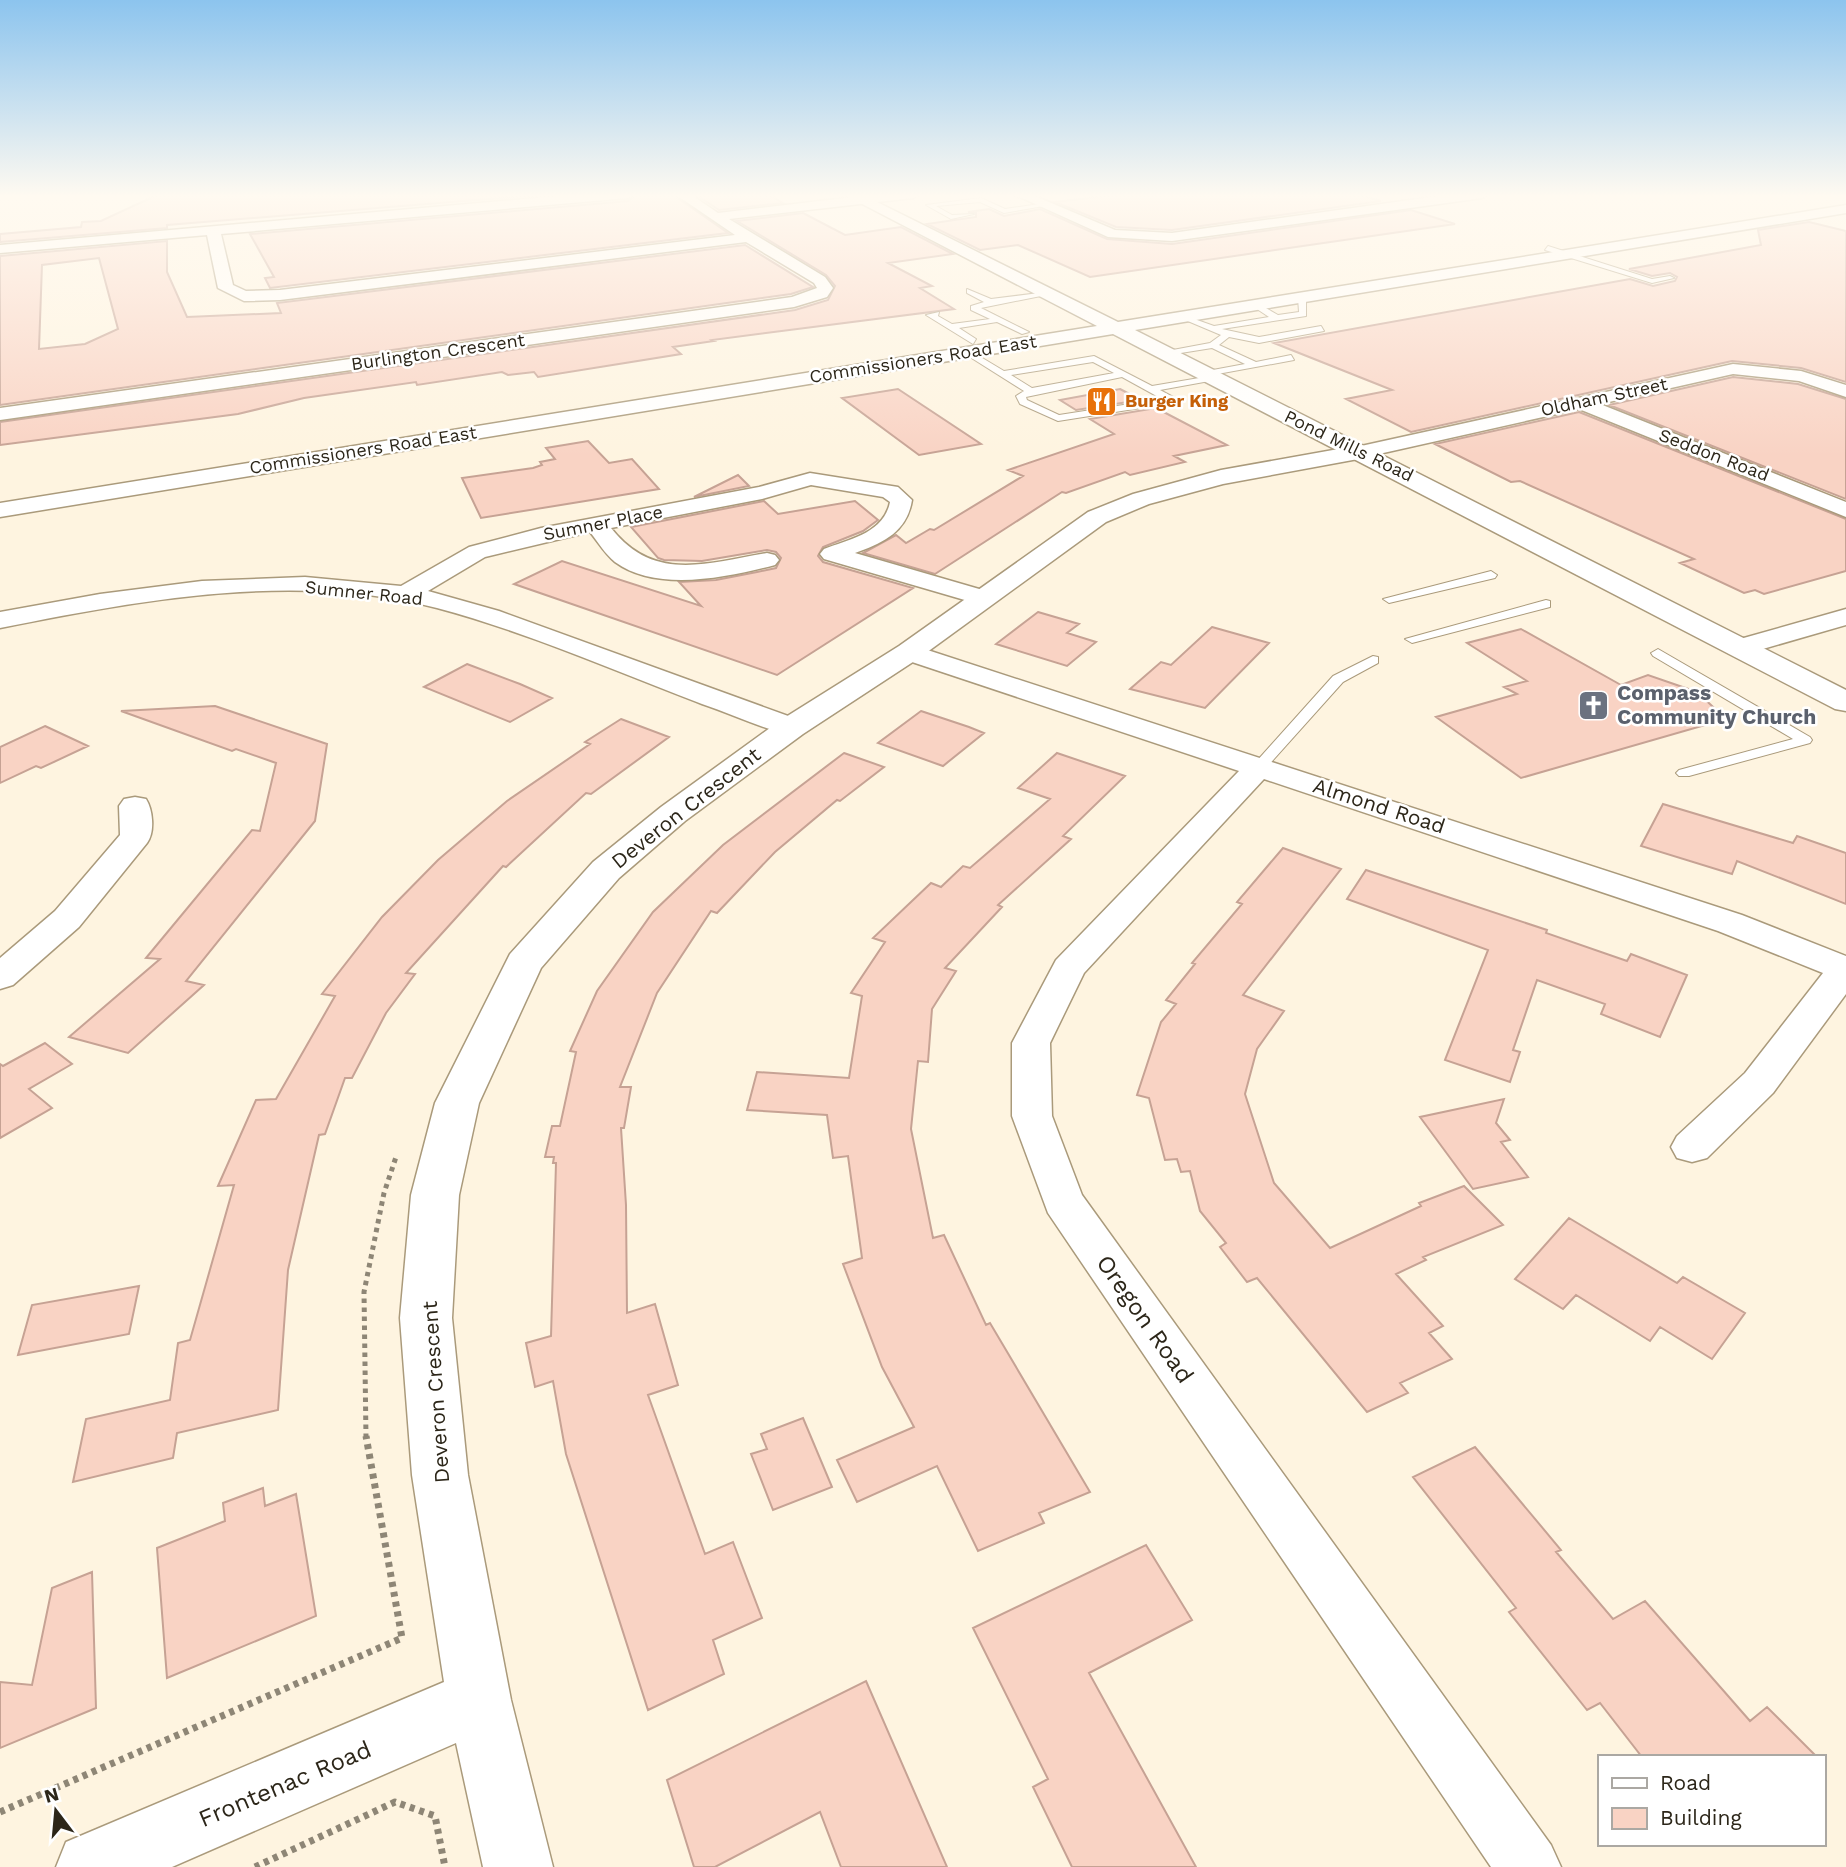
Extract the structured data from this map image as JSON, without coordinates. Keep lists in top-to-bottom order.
{
  "streets": {
    "main road": [
      "Commissioners Road East",
      "Pond Mills Road",
      "Deveron Crescent",
      "Frontenac Road"
    ],
    "street": [
      "Burlington Crescent",
      "Oldham Street",
      "Seddon Road",
      "Sumner Place",
      "Sumner Road",
      "Almond Road",
      "Oregon Road"
    ]
  },
  "crossings": [
    ["Commissioners Road East", "Pond Mills Road"],
    ["Oldham Street", "Pond Mills Road"],
    ["Oldham Street", "Seddon Road"],
    ["Oldham Street", "Deveron Crescent"],
    ["Pond Mills Road", "Deveron Crescent"],
    ["Sumner Place", "Sumner Road"],
    ["Sumner Place", "Deveron Crescent"],
    ["Sumner Road", "Deveron Crescent"],
    ["Almond Road", "Deveron Crescent"],
    ["Almond Road", "Oregon Road"],
    ["Deveron Crescent", "Frontenac Road"]
  ],
  "places": {
    "restaurant": ["Burger King"],
    "church": ["Compass Community Church"]
  },
  "legend": ["Road", "Building"],
  "north": "top"
}
